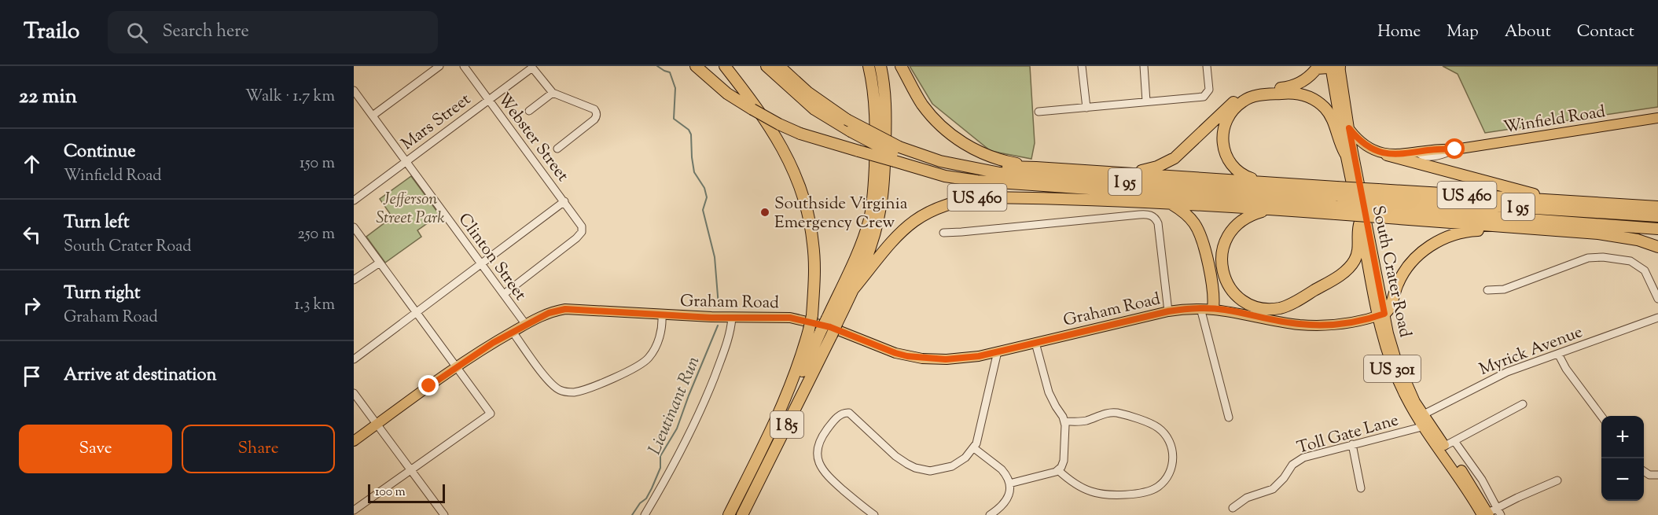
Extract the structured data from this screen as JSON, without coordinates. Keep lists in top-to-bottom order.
{
  "streets": {
    "highway": ["I 95", "US 460", "I 85"],
    "main road": [
      "Winfield Road",
      "South Crater Road",
      "Graham Road",
      "US 301"
    ],
    "street": [
      "Mars Street",
      "Webster Street",
      "Clinton Street",
      "Myrick Avenue",
      "Toll Gate Lane"
    ]
  },
  "crossings": [
    ["Mars Street", "Webster Street"],
    ["Mars Street", "Clinton Street"],
    ["Webster Street", "Clinton Street"],
    ["I 95", "US 460"],
    ["US 460", "I 85"],
    ["Clinton Street", "Graham Road"],
    ["South Crater Road", "Graham Road"],
    ["South Crater Road", "Myrick Avenue"],
    ["South Crater Road", "Toll Gate Lane"]
  ],
  "water": ["Lieutinant Run"],
  "parks": ["Jefferson Street Park"],
  "places": ["Southside Virginia Emergency Crew"],
  "scale_bar": "100 m",
  "page": {
    "header": "Trailo",
    "search": "Search here",
    "nav": [
      "Home",
      "Map",
      "About",
      "Contact"
    ],
    "heading": ["22 min", "Walk · 1.7 km"],
    "list": [
      ["Continue", "Winfield Road", "150 m"],
      ["Turn left", "South Crater Road", "250 m"],
      ["Turn right", "Graham Road", "1.3 km"],
      "Arrive at destination"
    ],
    "buttons": ["Save", "Share"],
    "map_buttons": ["+", "−"],
    "scale": "100 m"
  }
}
